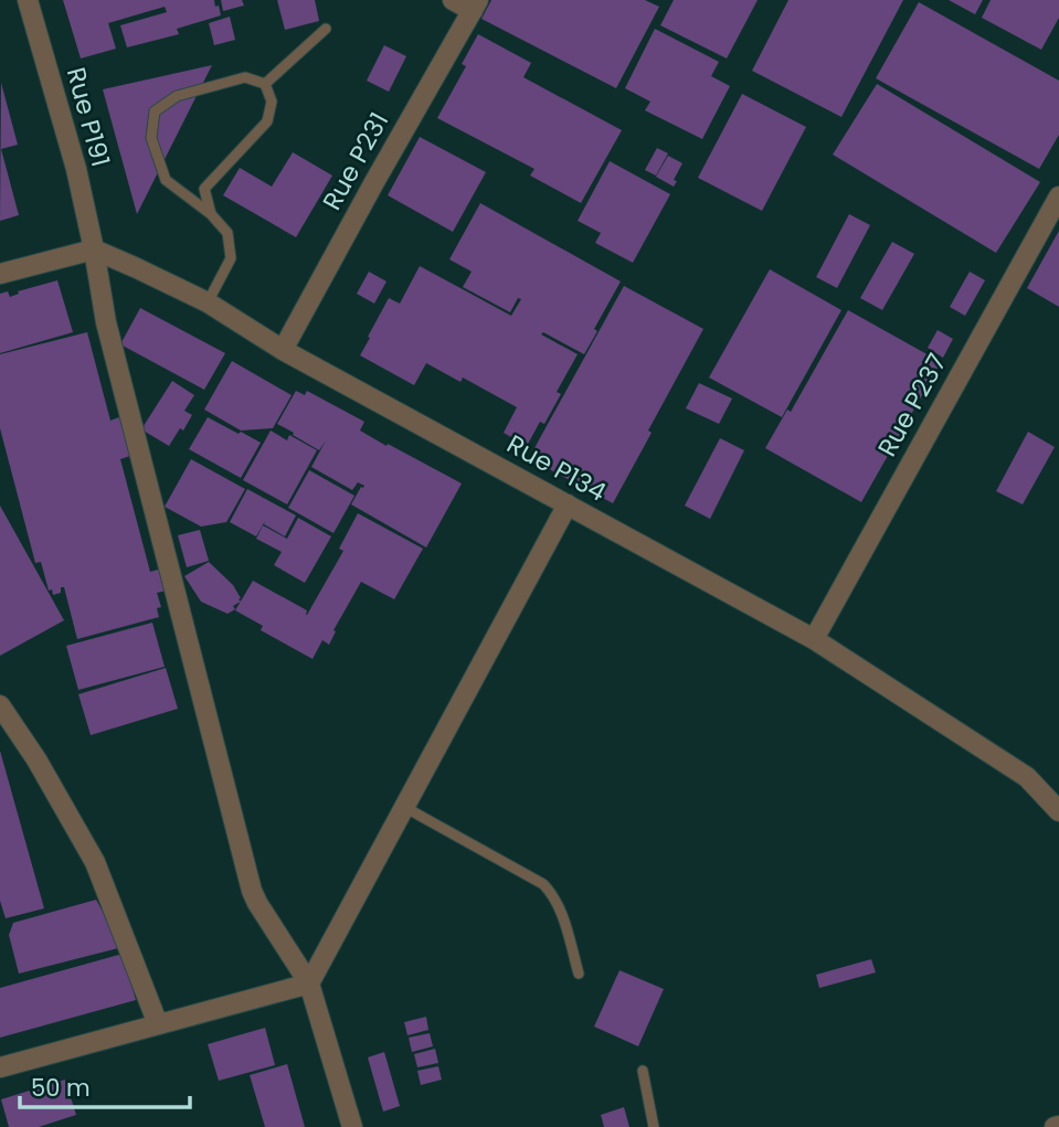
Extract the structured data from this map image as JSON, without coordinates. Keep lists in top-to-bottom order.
{
  "streets": {
    "street": [
      "Rue P191",
      "Rue P231",
      "Rue P237",
      "Rue P134"
    ]
  },
  "crossings": [
    ["Rue P191", "Rue P134"],
    ["Rue P231", "Rue P134"],
    ["Rue P237", "Rue P134"]
  ],
  "scale_bar": "50 m"
}
